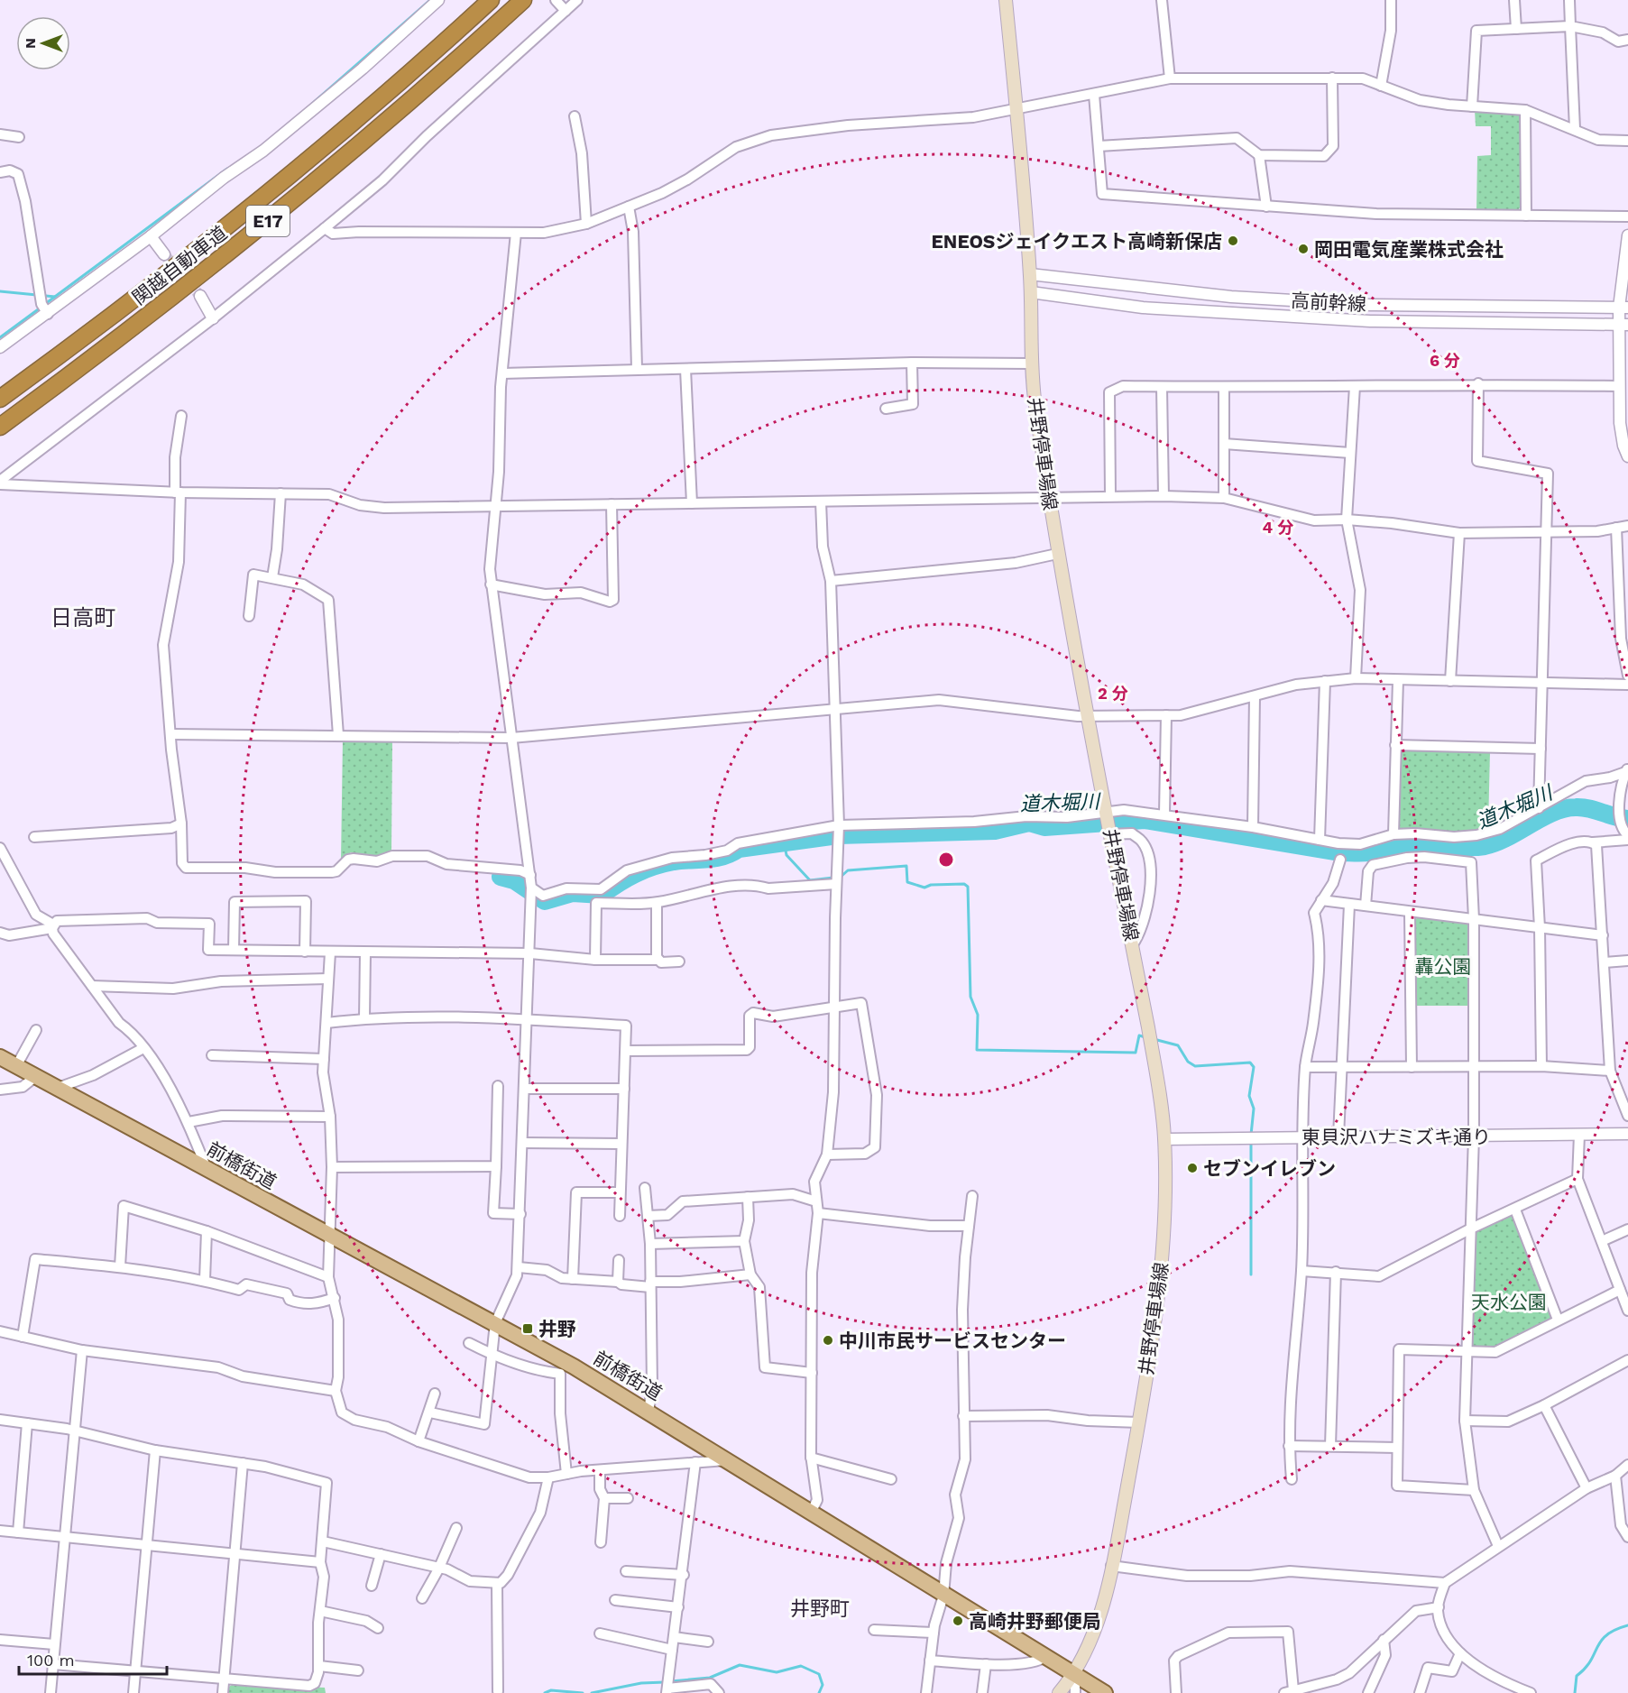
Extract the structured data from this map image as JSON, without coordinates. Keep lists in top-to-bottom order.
{
  "streets": {
    "highway": ["E17", "関越自動車道"],
    "main road": ["井野停車場線", "前橋街道"],
    "street": ["高前幹線", "東貝沢ハナミズキ通り"]
  },
  "crossings": [
    ["高前幹線", "井野停車場線"],
    ["井野停車場線", "東貝沢ハナミズキ通り"],
    ["井野停車場線", "前橋街道"]
  ],
  "districts": ["日高町", "井野町"],
  "water": ["道木堀川"],
  "parks": ["轟公園", "天水公園"],
  "places": {
    "other": [
      "ENEOSジェイクエスト高崎新保店",
      "岡田電気産業株式会社",
      "セブンイレブン",
      "中川市民サービスセンター",
      "高崎井野郵便局"
    ],
    "transit": ["井野"]
  },
  "scale_bar": "100 m",
  "north": "left",
  "rings": ["6 分", "4 分", "2 分"]
}
